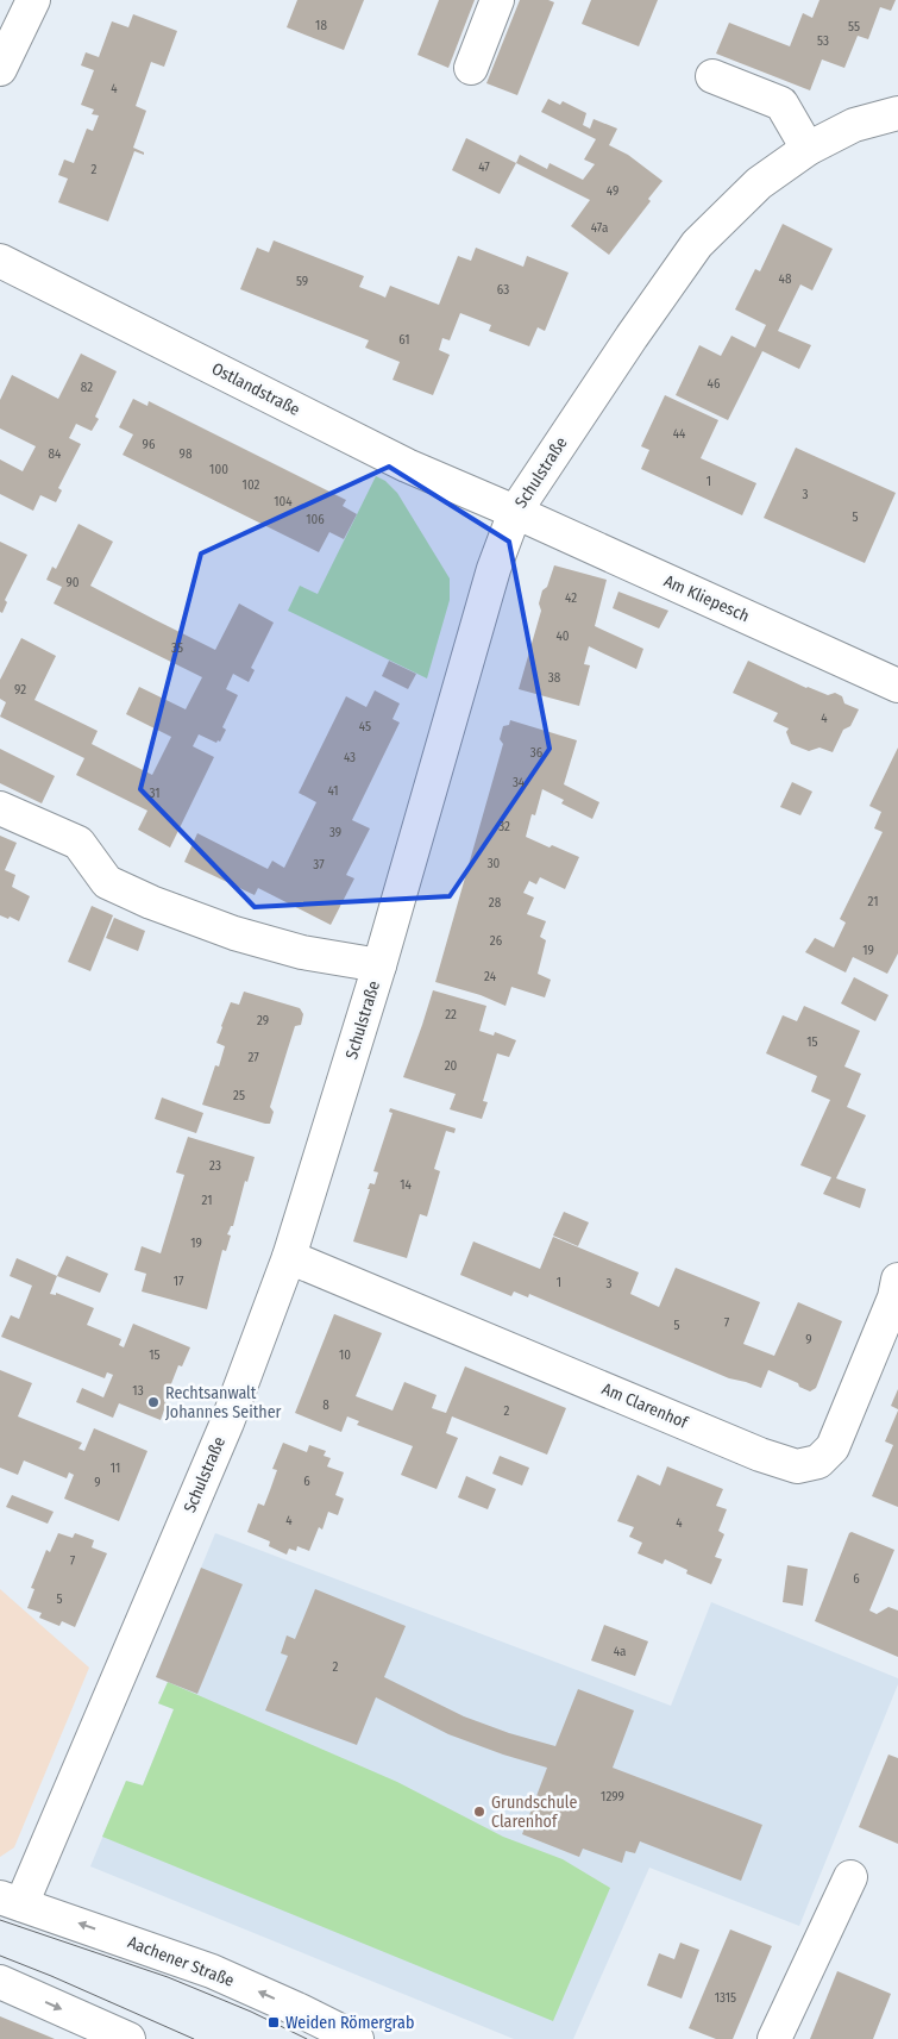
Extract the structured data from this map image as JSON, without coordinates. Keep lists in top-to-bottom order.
{
  "streets": {
    "street": [
      "Ostlandstraße",
      "Schulstraße",
      "Am Kliepesch",
      "Am Clarenhof",
      "Aachener Straße"
    ]
  },
  "crossings": [
    ["Ostlandstraße", "Schulstraße"],
    ["Ostlandstraße", "Am Kliepesch"],
    ["Schulstraße", "Am Kliepesch"],
    ["Schulstraße", "Am Clarenhof"],
    ["Schulstraße", "Aachener Straße"]
  ],
  "places": {
    "other": ["Rechtsanwalt Johannes Seither", "Grundschule Clarenhof"],
    "transit": ["Weiden Römergrab"]
  },
  "house_numbers": [
    "18",
    "55",
    "53",
    "4",
    "47",
    "2",
    "49",
    "47a",
    "48",
    "59",
    "63",
    "61",
    "46",
    "82",
    "44",
    "96",
    "84",
    "98",
    "100",
    "1",
    "102",
    "3",
    "104",
    "5",
    "106",
    "90",
    "42",
    "40",
    "35",
    "38",
    "92",
    "4",
    "45",
    "36",
    "43",
    "34",
    "41",
    "31",
    "32",
    "39",
    "30",
    "37",
    "21",
    "28",
    "26",
    "19",
    "24",
    "22",
    "29",
    "15",
    "27",
    "20",
    "25",
    "23",
    "14",
    "21",
    "19",
    "17",
    "1",
    "3",
    "7",
    "5",
    "9",
    "15",
    "10",
    "13",
    "8",
    "2",
    "11",
    "6",
    "9",
    "4",
    "4",
    "7",
    "6",
    "5",
    "4a",
    "2",
    "1299",
    "1315"
  ]
}
